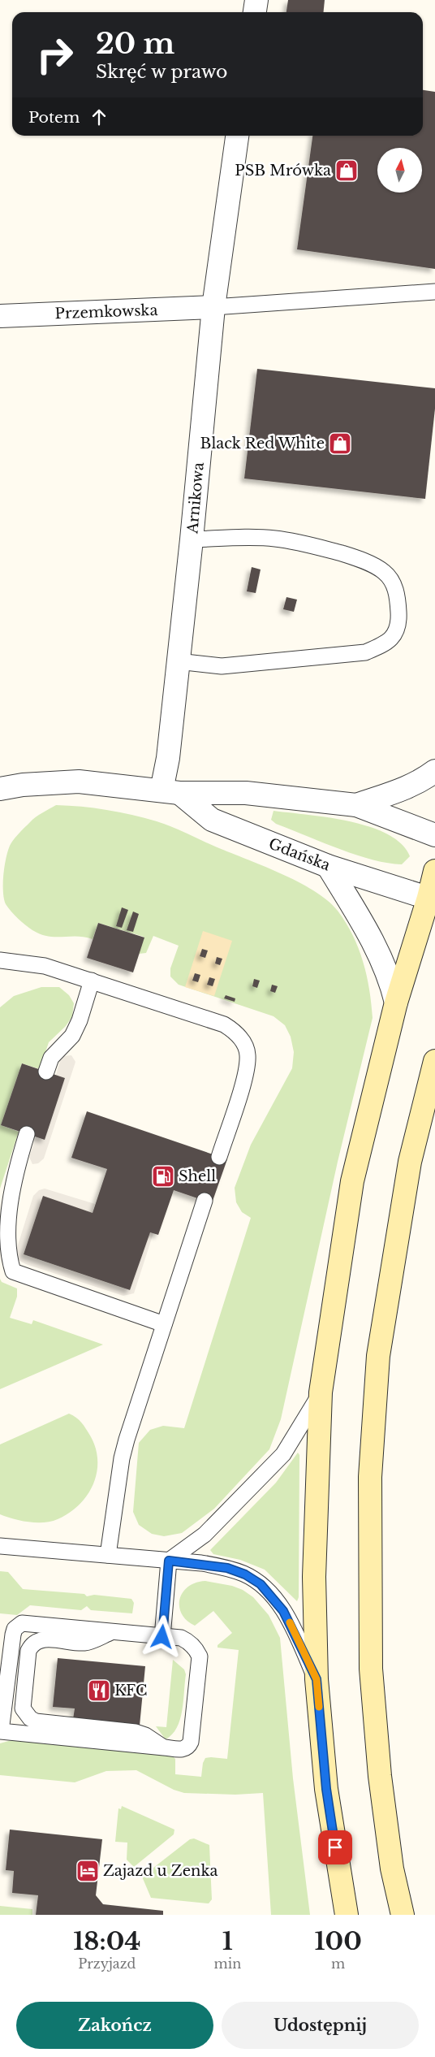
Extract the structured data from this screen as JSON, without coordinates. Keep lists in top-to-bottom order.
{
  "streets": {
    "street": ["Przemkowska", "Arnikowa", "Gdańska"]
  },
  "crossings": [
    ["Przemkowska", "Arnikowa"],
    ["Arnikowa", "Gdańska"]
  ],
  "places": {
    "shop": ["PSB Mrówka", "Black Red White"],
    "fuel station": ["Shell"],
    "restaurant": ["KFC"],
    "hotel": ["Zajazd u Zenka"]
  },
  "north": "top",
  "page": {
    "turn": ["20 m", "Skręć w prawo"],
    "then": "Potem",
    "eta": [
      "18:04",
      "Przyjazd",
      "1",
      "min",
      "100",
      "m"
    ],
    "buttons": ["Zakończ", "Udostępnij"]
  }
}
